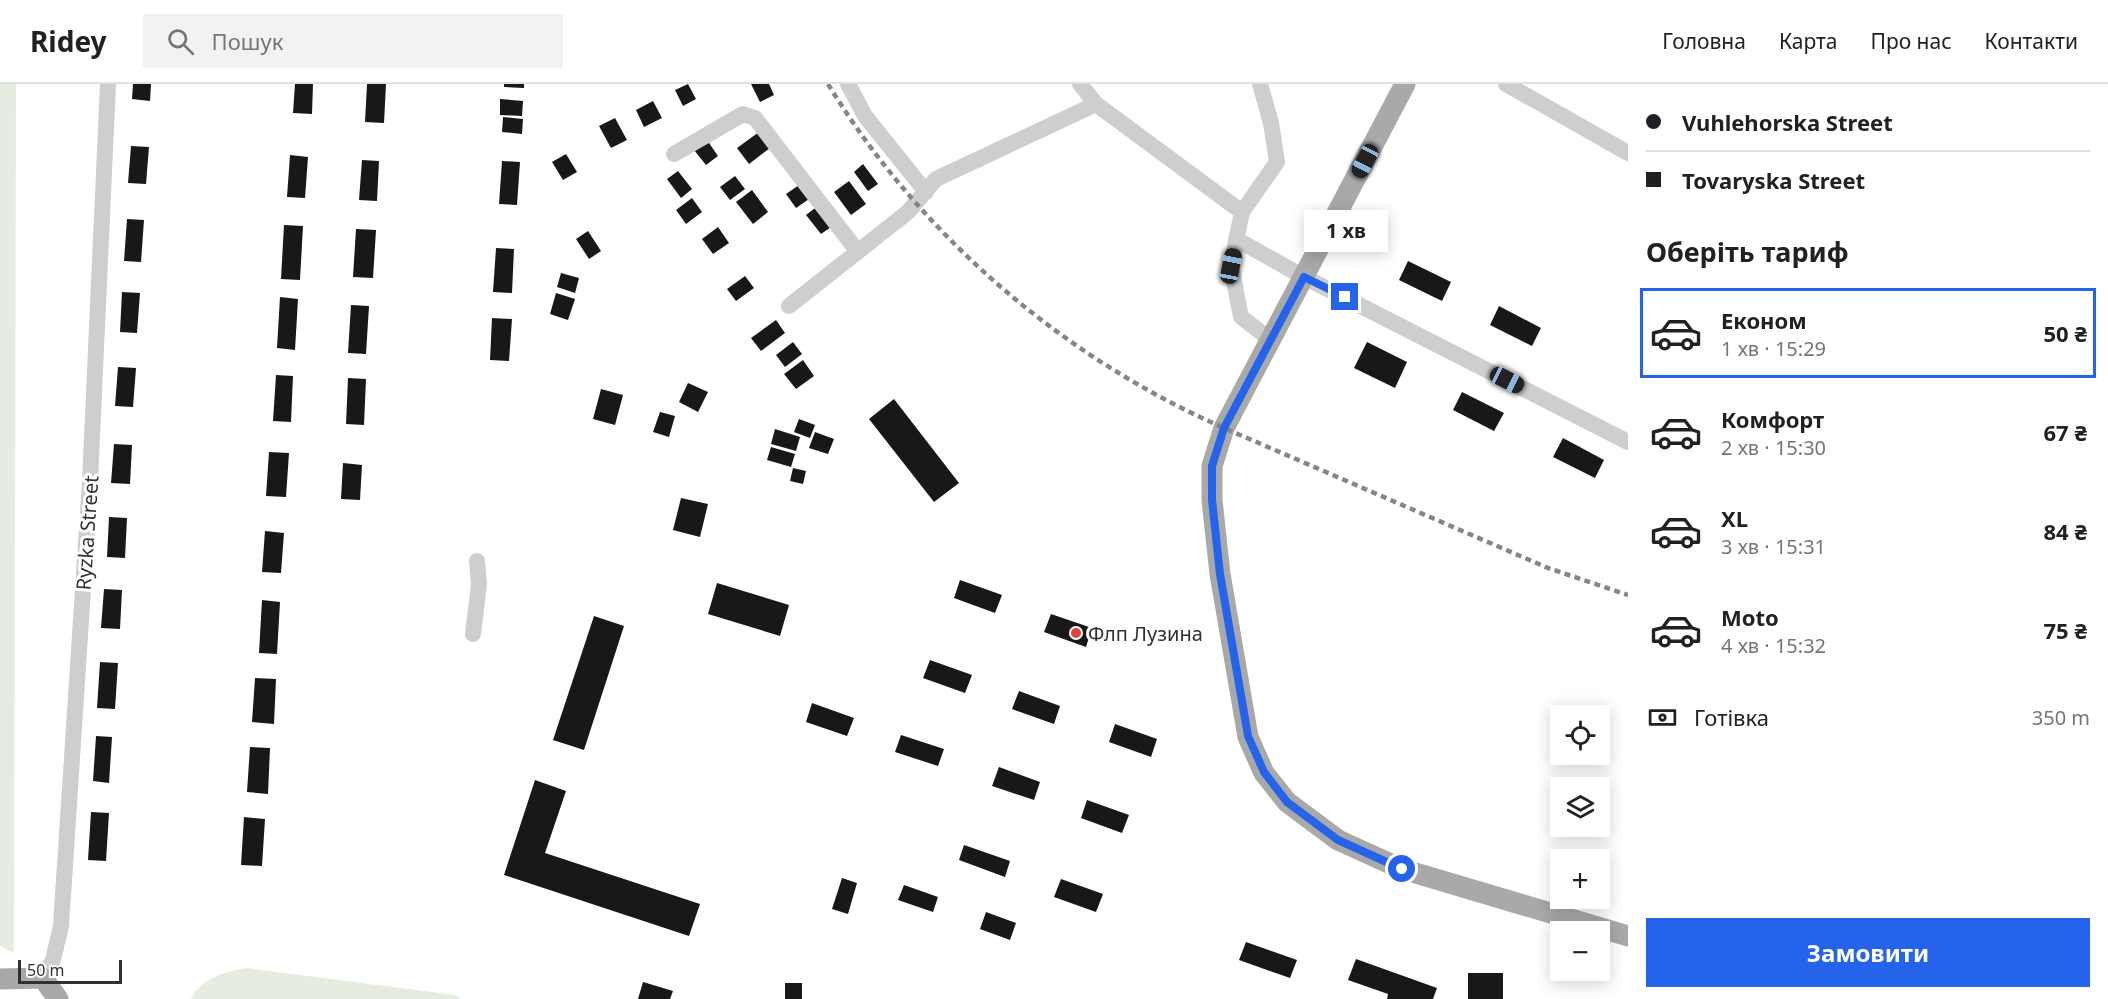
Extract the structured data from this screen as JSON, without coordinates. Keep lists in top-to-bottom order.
{
  "streets": {
    "street": ["Ryzka Street"]
  },
  "places": ["Флп Лузина"],
  "scale_bar": "50 m",
  "page": {
    "header": "Ridey",
    "search": "Пошук",
    "nav": [
      "Головна",
      "Карта",
      "Про нас",
      "Контакти"
    ],
    "banner": ["Vuhlehorska Street", "Tovaryska Street"],
    "bubble": "1 хв",
    "heading": "Оберіть тариф",
    "list": [
      {
        "name": "Економ",
        "note": "1 хв · 15:29",
        "value": "50 ₴"
      },
      {
        "name": "Комфорт",
        "note": "2 хв · 15:30",
        "value": "67 ₴"
      },
      {
        "name": "XL",
        "note": "3 хв · 15:31",
        "value": "84 ₴"
      },
      {
        "name": "Moto",
        "note": "4 хв · 15:32",
        "value": "75 ₴"
      }
    ],
    "pay": ["Готівка", "350 m"],
    "map_buttons": ["+", "−"],
    "buttons": "Замовити",
    "scale": "50 m"
  }
}
